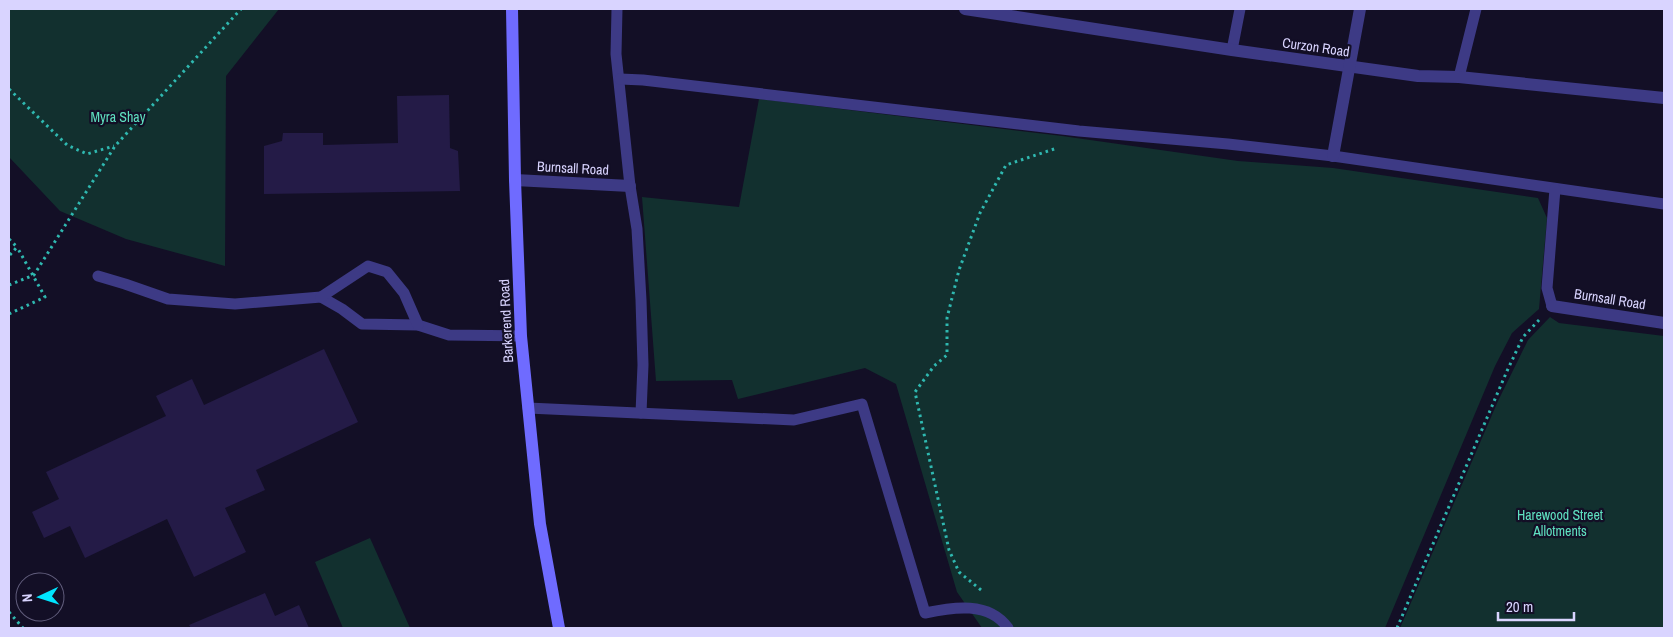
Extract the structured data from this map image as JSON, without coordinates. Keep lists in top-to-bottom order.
{
  "streets": {
    "main road": ["Barkerend Road"],
    "street": ["Curzon Road", "Burnsall Road"]
  },
  "crossings": [
    ["Burnsall Road", "Barkerend Road"]
  ],
  "parks": ["Myra Shay", "Harewood Street Allotments"],
  "scale_bar": "20 m",
  "north": "left"
}
